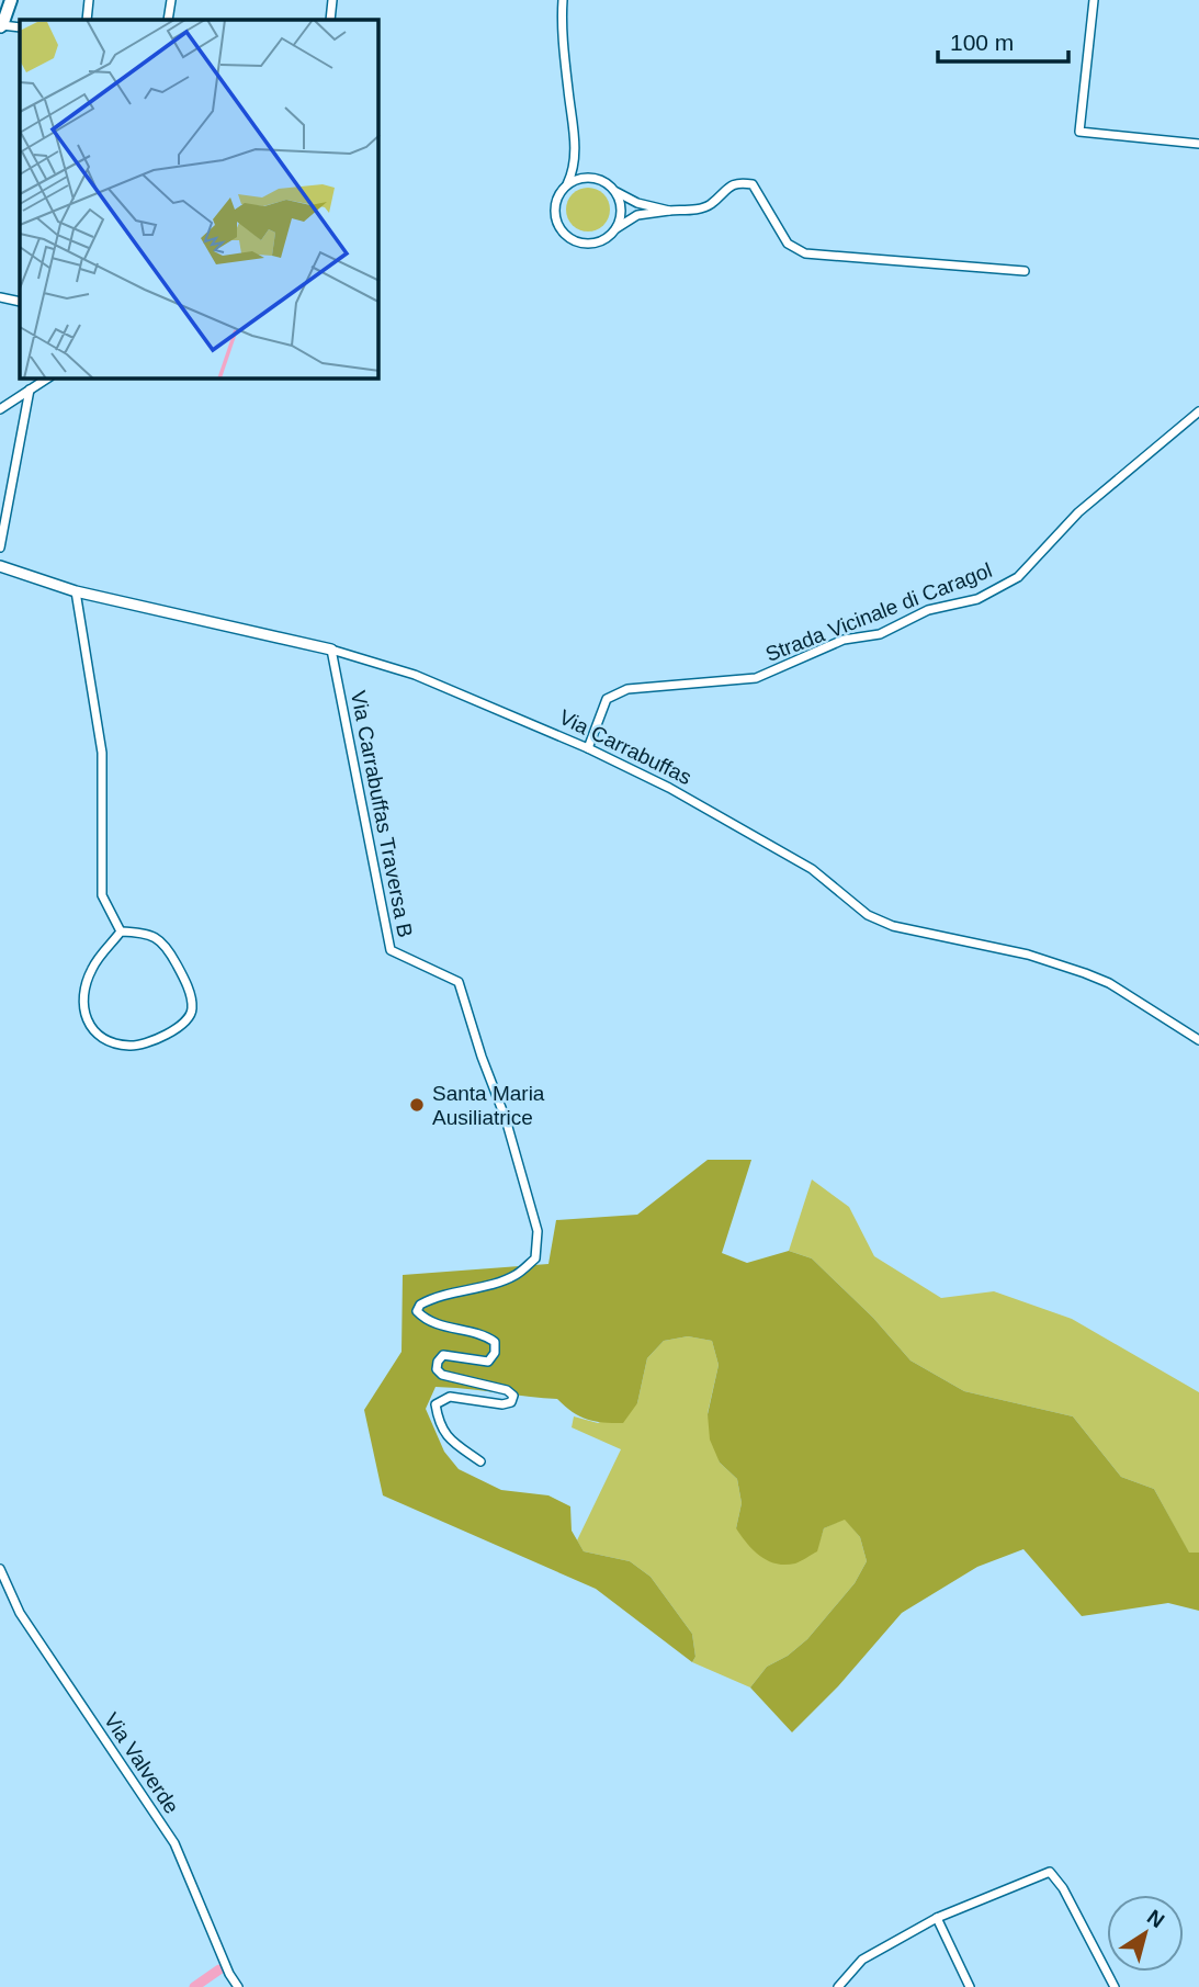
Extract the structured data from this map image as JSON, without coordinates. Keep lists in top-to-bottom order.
{
  "streets": {
    "street": [
      "Strada Vicinale di Caragol",
      "Via Carrabuffas",
      "Via Carrabuffas Traversa B",
      "Via Valverde"
    ]
  },
  "crossings": [
    ["Strada Vicinale di Caragol", "Via Carrabuffas"],
    ["Via Carrabuffas", "Via Carrabuffas Traversa B"]
  ],
  "places": ["Santa Maria Ausiliatrice"],
  "scale_bar": "100 m",
  "north": "top right"
}
